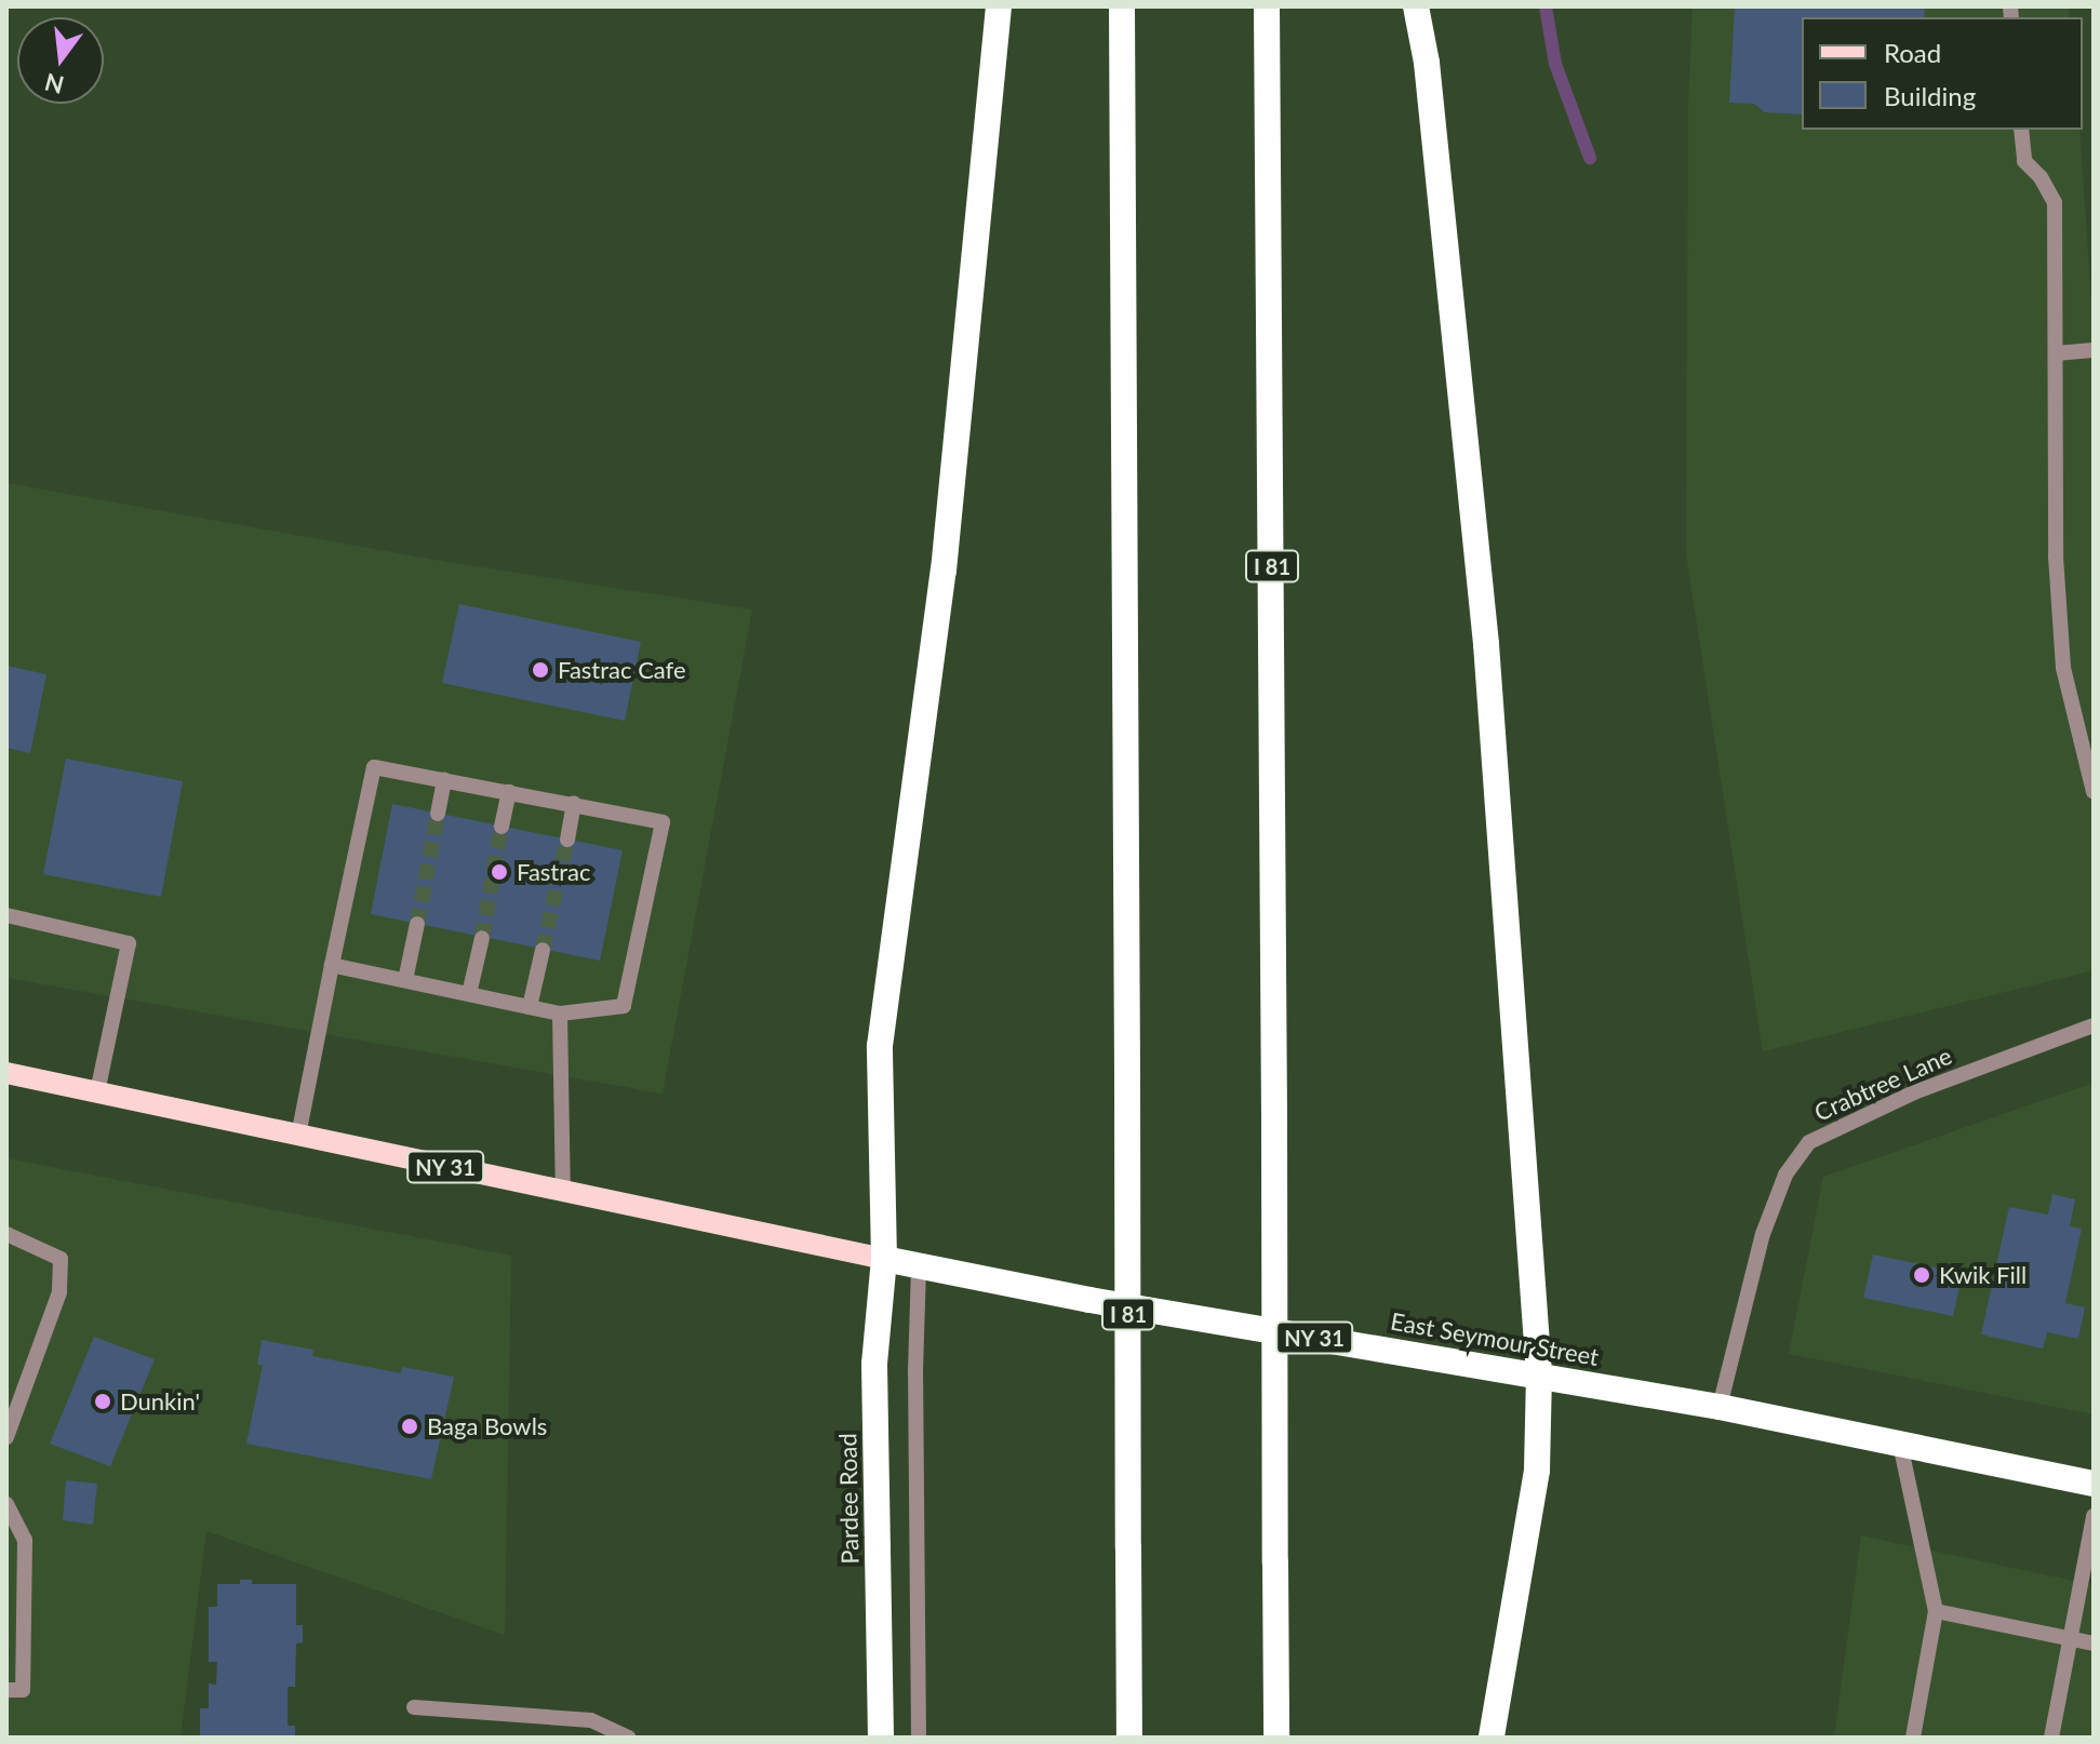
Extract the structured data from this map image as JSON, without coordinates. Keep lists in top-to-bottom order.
{
  "streets": {
    "highway": [
      "I 81",
      "NY 31",
      "East Seymour Street",
      "Pardee Road"
    ],
    "street": ["Crabtree Lane"]
  },
  "crossings": [
    ["Crabtree Lane", "East Seymour Street"],
    ["NY 31", "East Seymour Street"],
    ["NY 31", "Pardee Road"],
    ["East Seymour Street", "Pardee Road"]
  ],
  "places": [
    "Fastrac Cafe",
    "Fastrac",
    "Kwik Fill",
    "Dunkin'",
    "Baga Bowls"
  ],
  "legend": ["Road", "Building"],
  "north": "bottom"
}
